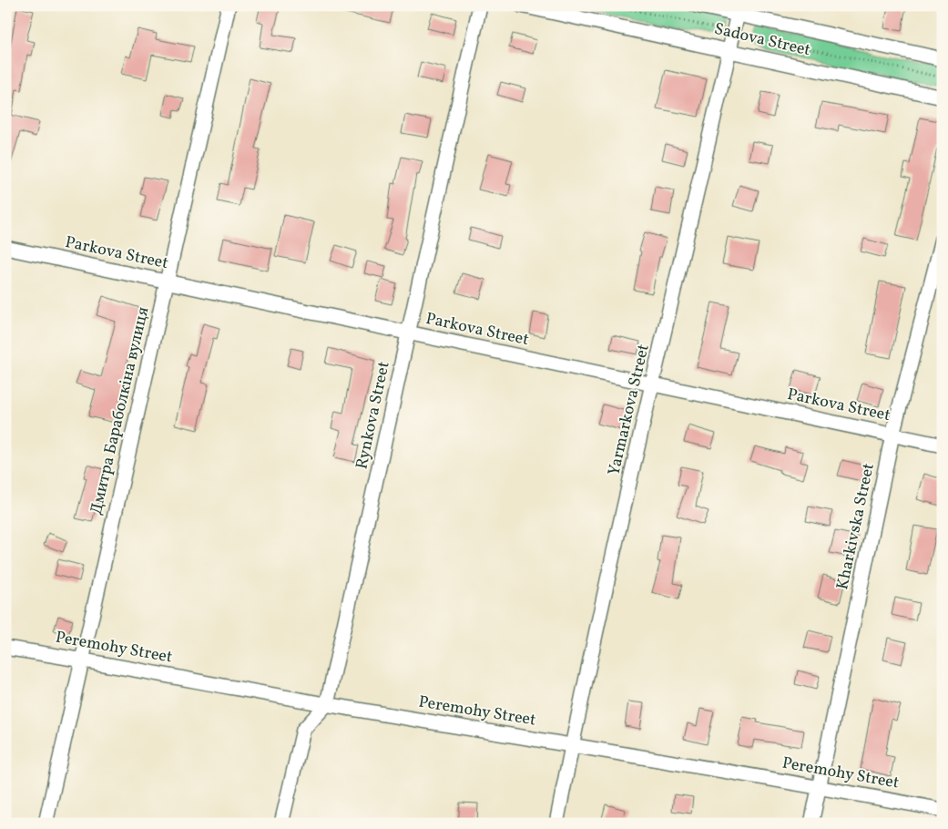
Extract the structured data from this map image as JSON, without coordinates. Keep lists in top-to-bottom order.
{
  "streets": {
    "street": [
      "Sadova Street",
      "Parkova Street",
      "Yarmarkova Street",
      "Дмитра Бараболкіна вулиця",
      "Rynkova Street",
      "Kharkivska Street",
      "Peremohy Street"
    ]
  },
  "crossings": [
    ["Sadova Street", "Yarmarkova Street"],
    ["Parkova Street", "Yarmarkova Street"],
    ["Parkova Street", "Дмитра Бараболкіна вулиця"],
    ["Parkova Street", "Rynkova Street"],
    ["Parkova Street", "Kharkivska Street"],
    ["Yarmarkova Street", "Peremohy Street"],
    ["Дмитра Бараболкіна вулиця", "Peremohy Street"],
    ["Rynkova Street", "Peremohy Street"],
    ["Kharkivska Street", "Peremohy Street"]
  ]
}
